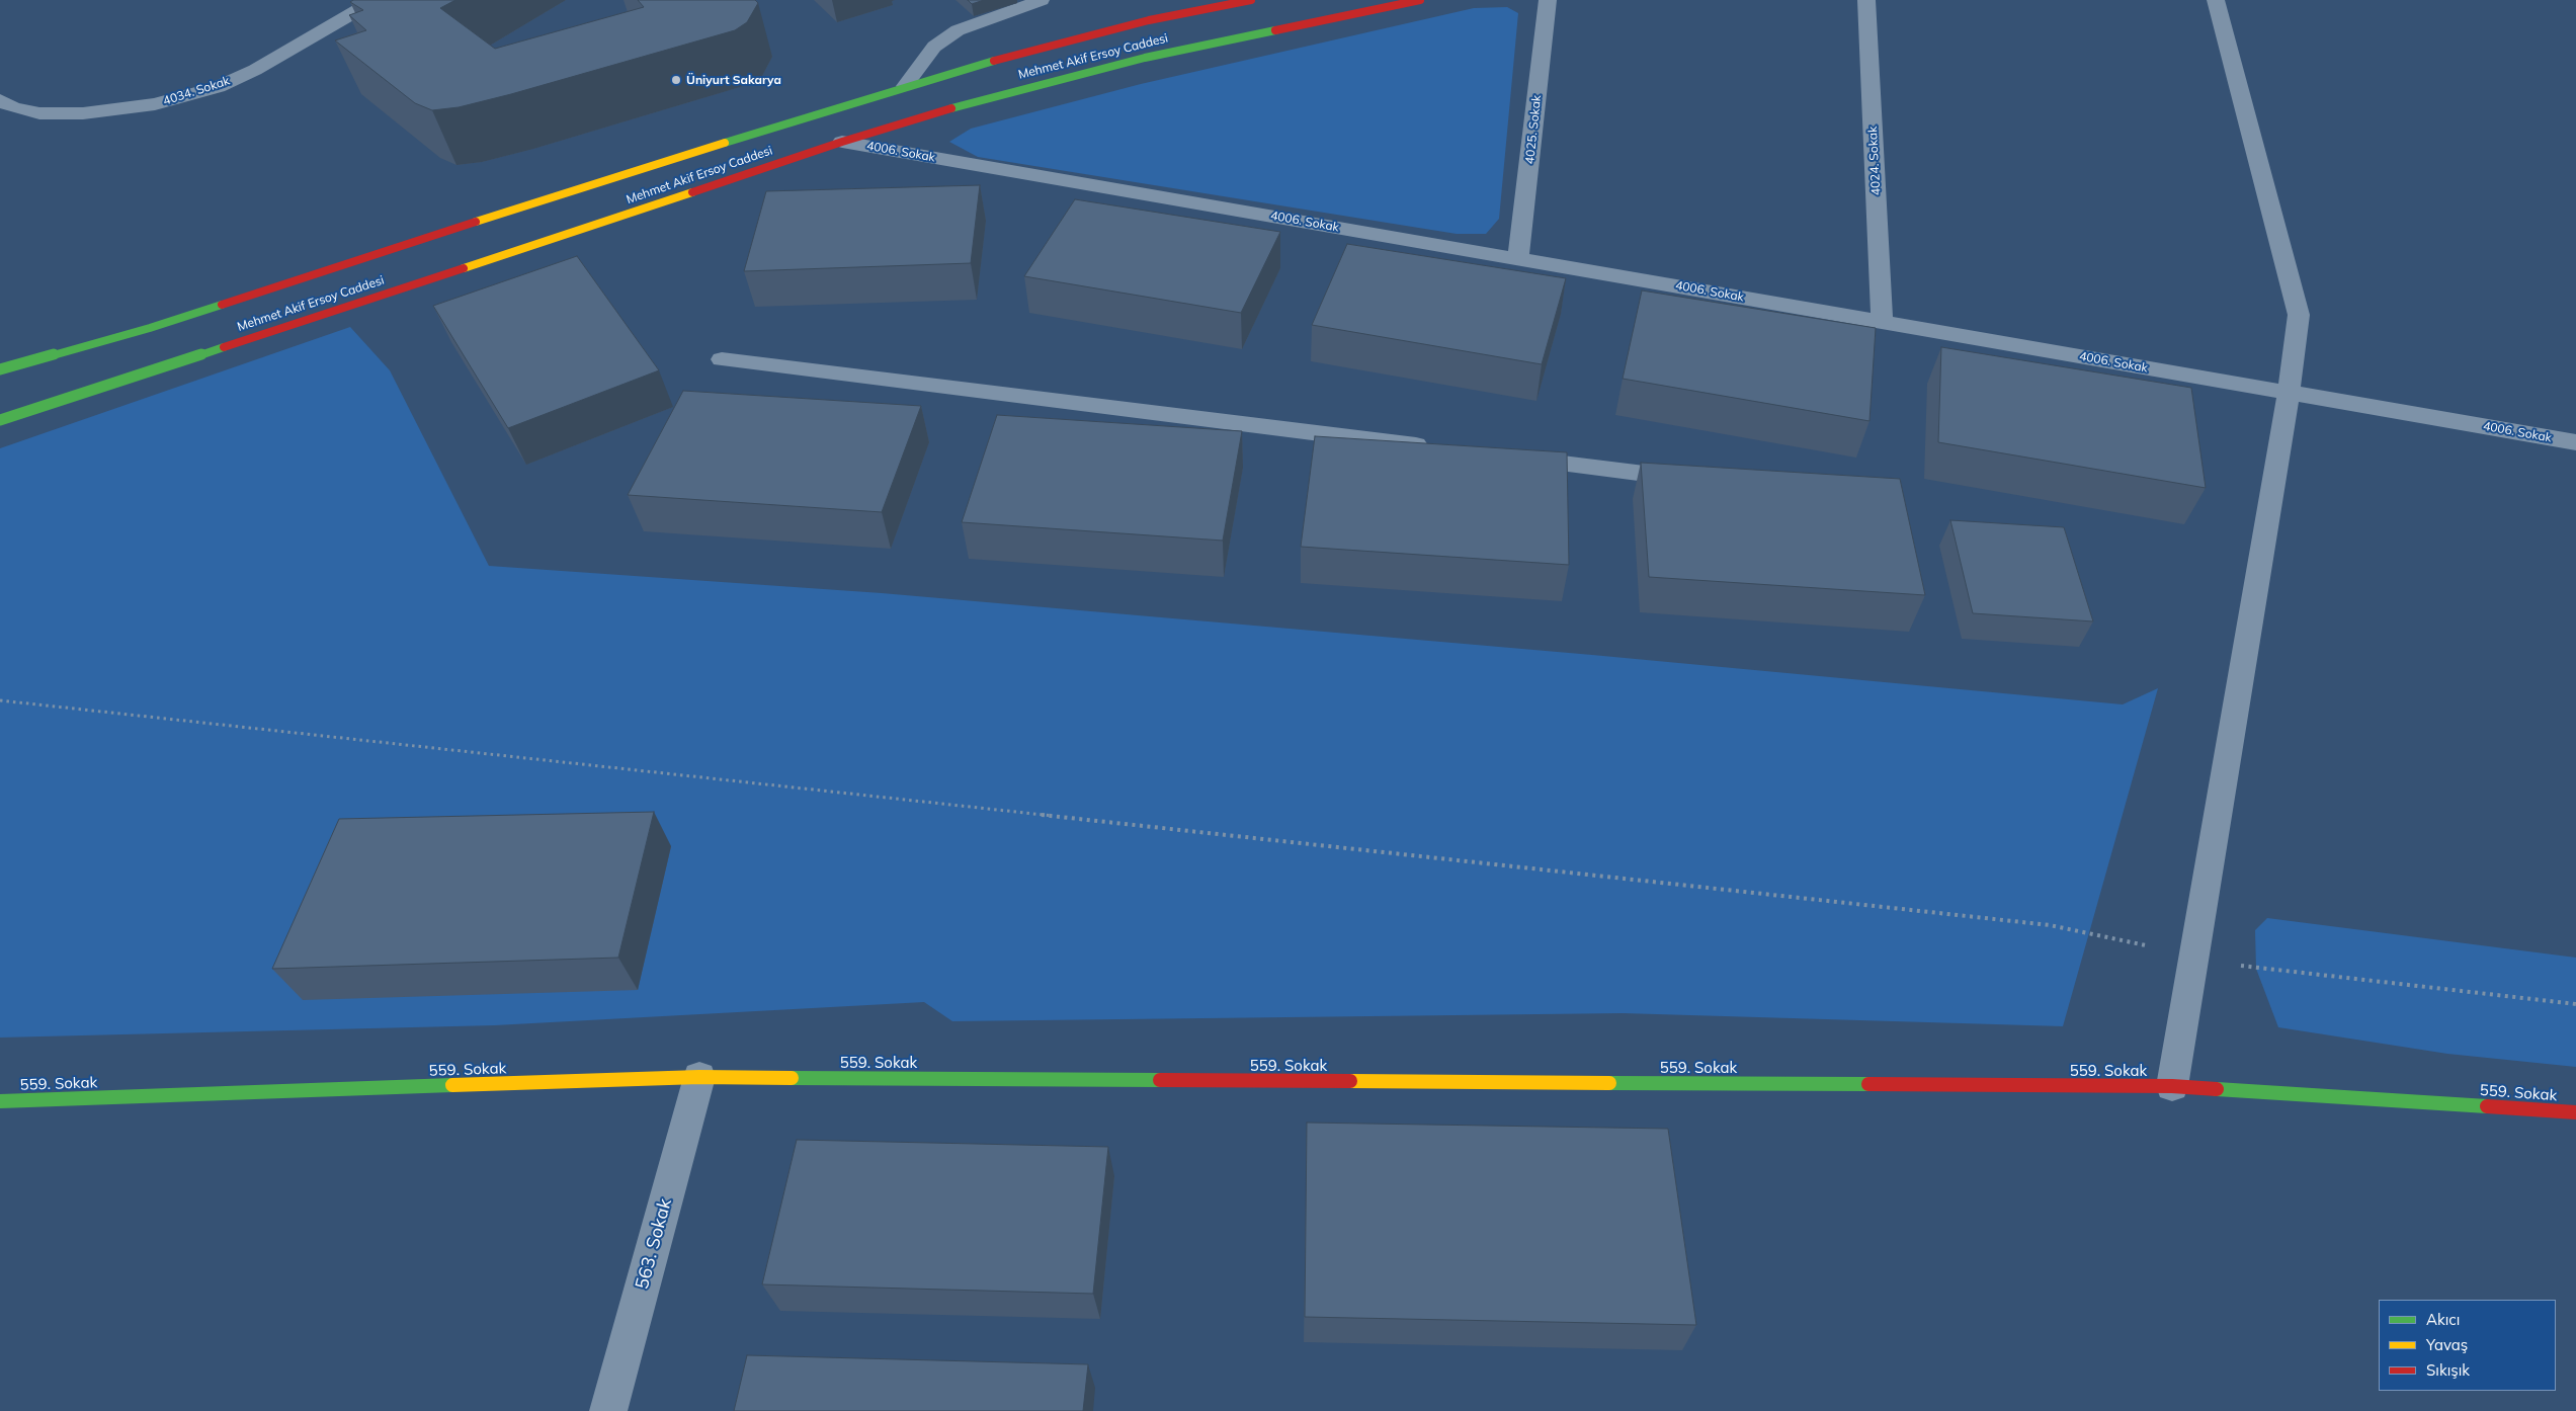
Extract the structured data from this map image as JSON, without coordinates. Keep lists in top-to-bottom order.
{
  "streets": {
    "main road": ["Mehmet Akif Ersoy Caddesi", "559. Sokak"],
    "street": [
      "4034. Sokak",
      "4025. Sokak",
      "4006. Sokak",
      "4024. Sokak",
      "563. Sokak"
    ]
  },
  "crossings": [
    ["Mehmet Akif Ersoy Caddesi", "4006. Sokak"],
    ["4025. Sokak", "4006. Sokak"],
    ["4006. Sokak", "4024. Sokak"],
    ["559. Sokak", "563. Sokak"]
  ],
  "places": ["Üniyurt Sakarya"],
  "legend": ["Akıcı", "Yavaş", "Sıkışık"]
}
